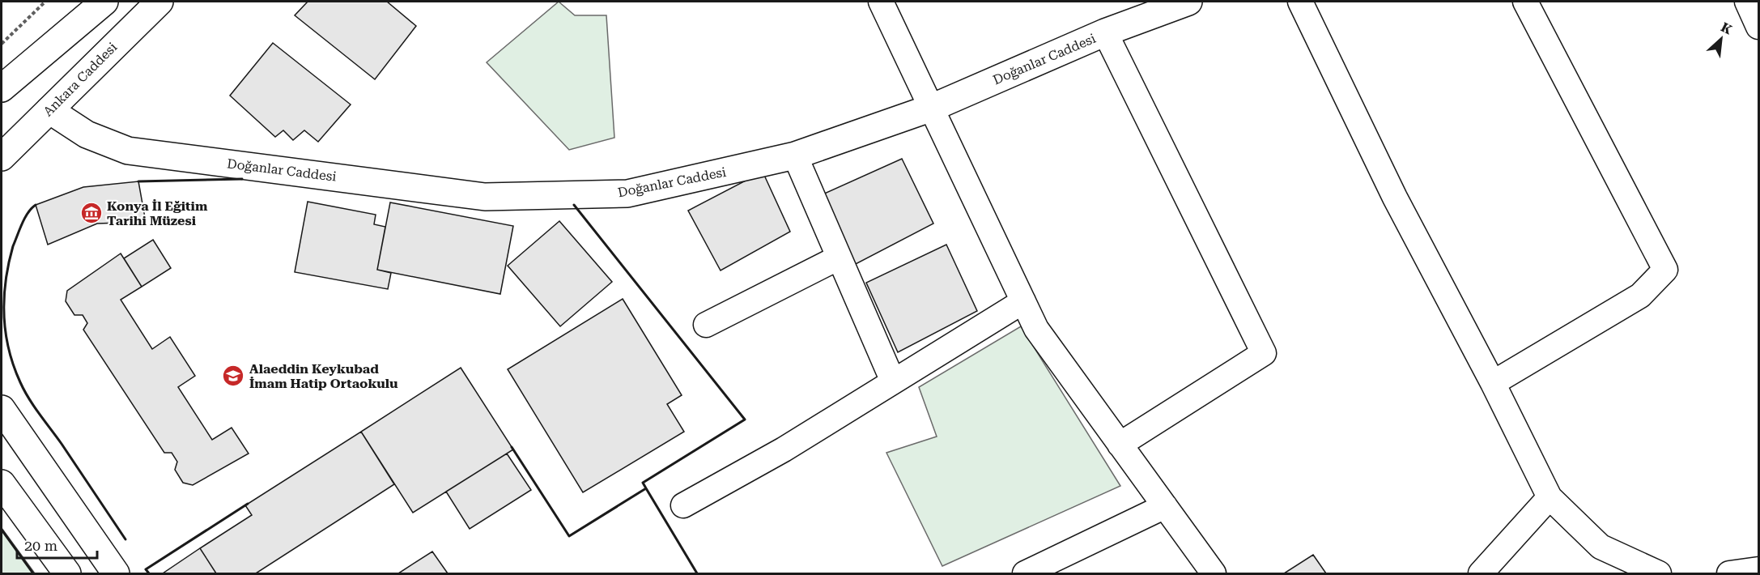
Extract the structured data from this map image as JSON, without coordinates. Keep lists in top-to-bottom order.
{
  "streets": {
    "street": ["Doğanlar Caddesi", "Ankara Caddesi"]
  },
  "crossings": [
    ["Doğanlar Caddesi", "Ankara Caddesi"]
  ],
  "places": {
    "museum": ["Konya İl Eğitim Tarihi Müzesi"],
    "school or university": ["Alaeddin Keykubad İmam Hatip Ortaokulu"]
  },
  "scale_bar": "20 m",
  "north": "top right"
}
